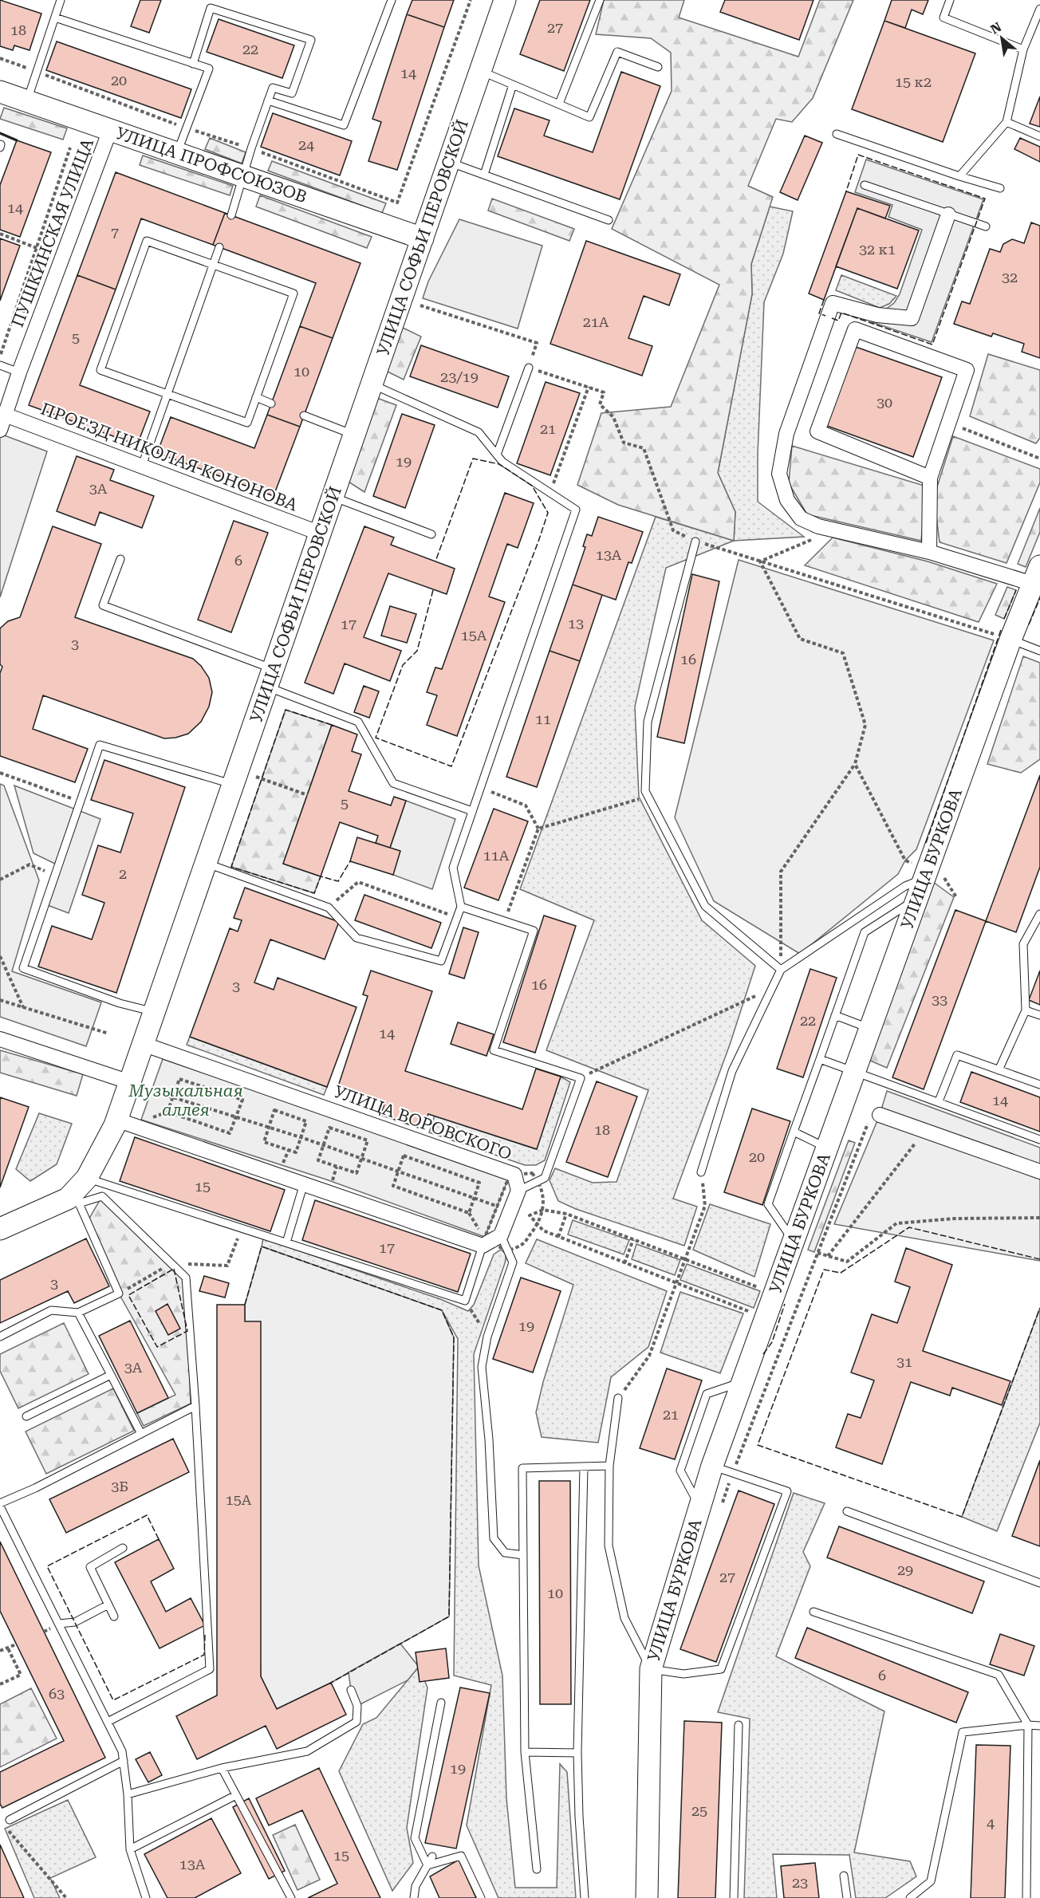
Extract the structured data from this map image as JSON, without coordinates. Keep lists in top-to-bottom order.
{
  "streets": {
    "street": [
      "УЛИЦА ПРОФСОЮЗОВ",
      "ПУШКИНСКАЯ УЛИЦА",
      "УЛИЦА СОФЬИ ПЕРОВСКОЙ",
      "ПРОЕЗД НИКОЛАЯ КОНОНОВА",
      "УЛИЦА БУРКОВА",
      "УЛИЦА ВОРОВСКОГО"
    ]
  },
  "crossings": [
    ["УЛИЦА ПРОФСОЮЗОВ", "ПУШКИНСКАЯ УЛИЦА"],
    ["УЛИЦА ПРОФСОЮЗОВ", "УЛИЦА СОФЬИ ПЕРОВСКОЙ"],
    ["ПУШКИНСКАЯ УЛИЦА", "ПРОЕЗД НИКОЛАЯ КОНОНОВА"],
    ["УЛИЦА СОФЬИ ПЕРОВСКОЙ", "ПРОЕЗД НИКОЛАЯ КОНОНОВА"],
    ["УЛИЦА СОФЬИ ПЕРОВСКОЙ", "УЛИЦА ВОРОВСКОГО"]
  ],
  "parks": ["Музыкальная аллея"],
  "house_numbers": [
    "27",
    "18",
    "22",
    "14",
    "20",
    "15 к2",
    "24",
    "14",
    "7",
    "32 к1",
    "32",
    "21А",
    "5",
    "10",
    "23/19",
    "30",
    "21",
    "19",
    "3А",
    "13А",
    "6",
    "13",
    "17",
    "15А",
    "3",
    "16",
    "11",
    "5",
    "11А",
    "2",
    "16",
    "3",
    "33",
    "22",
    "14",
    "14",
    "18",
    "20",
    "15",
    "17",
    "3",
    "19",
    "31",
    "3А",
    "21",
    "3Б",
    "15А",
    "29",
    "27",
    "10",
    "6",
    "63",
    "19",
    "25",
    "4",
    "15",
    "13А",
    "23"
  ],
  "north": "top left"
}
